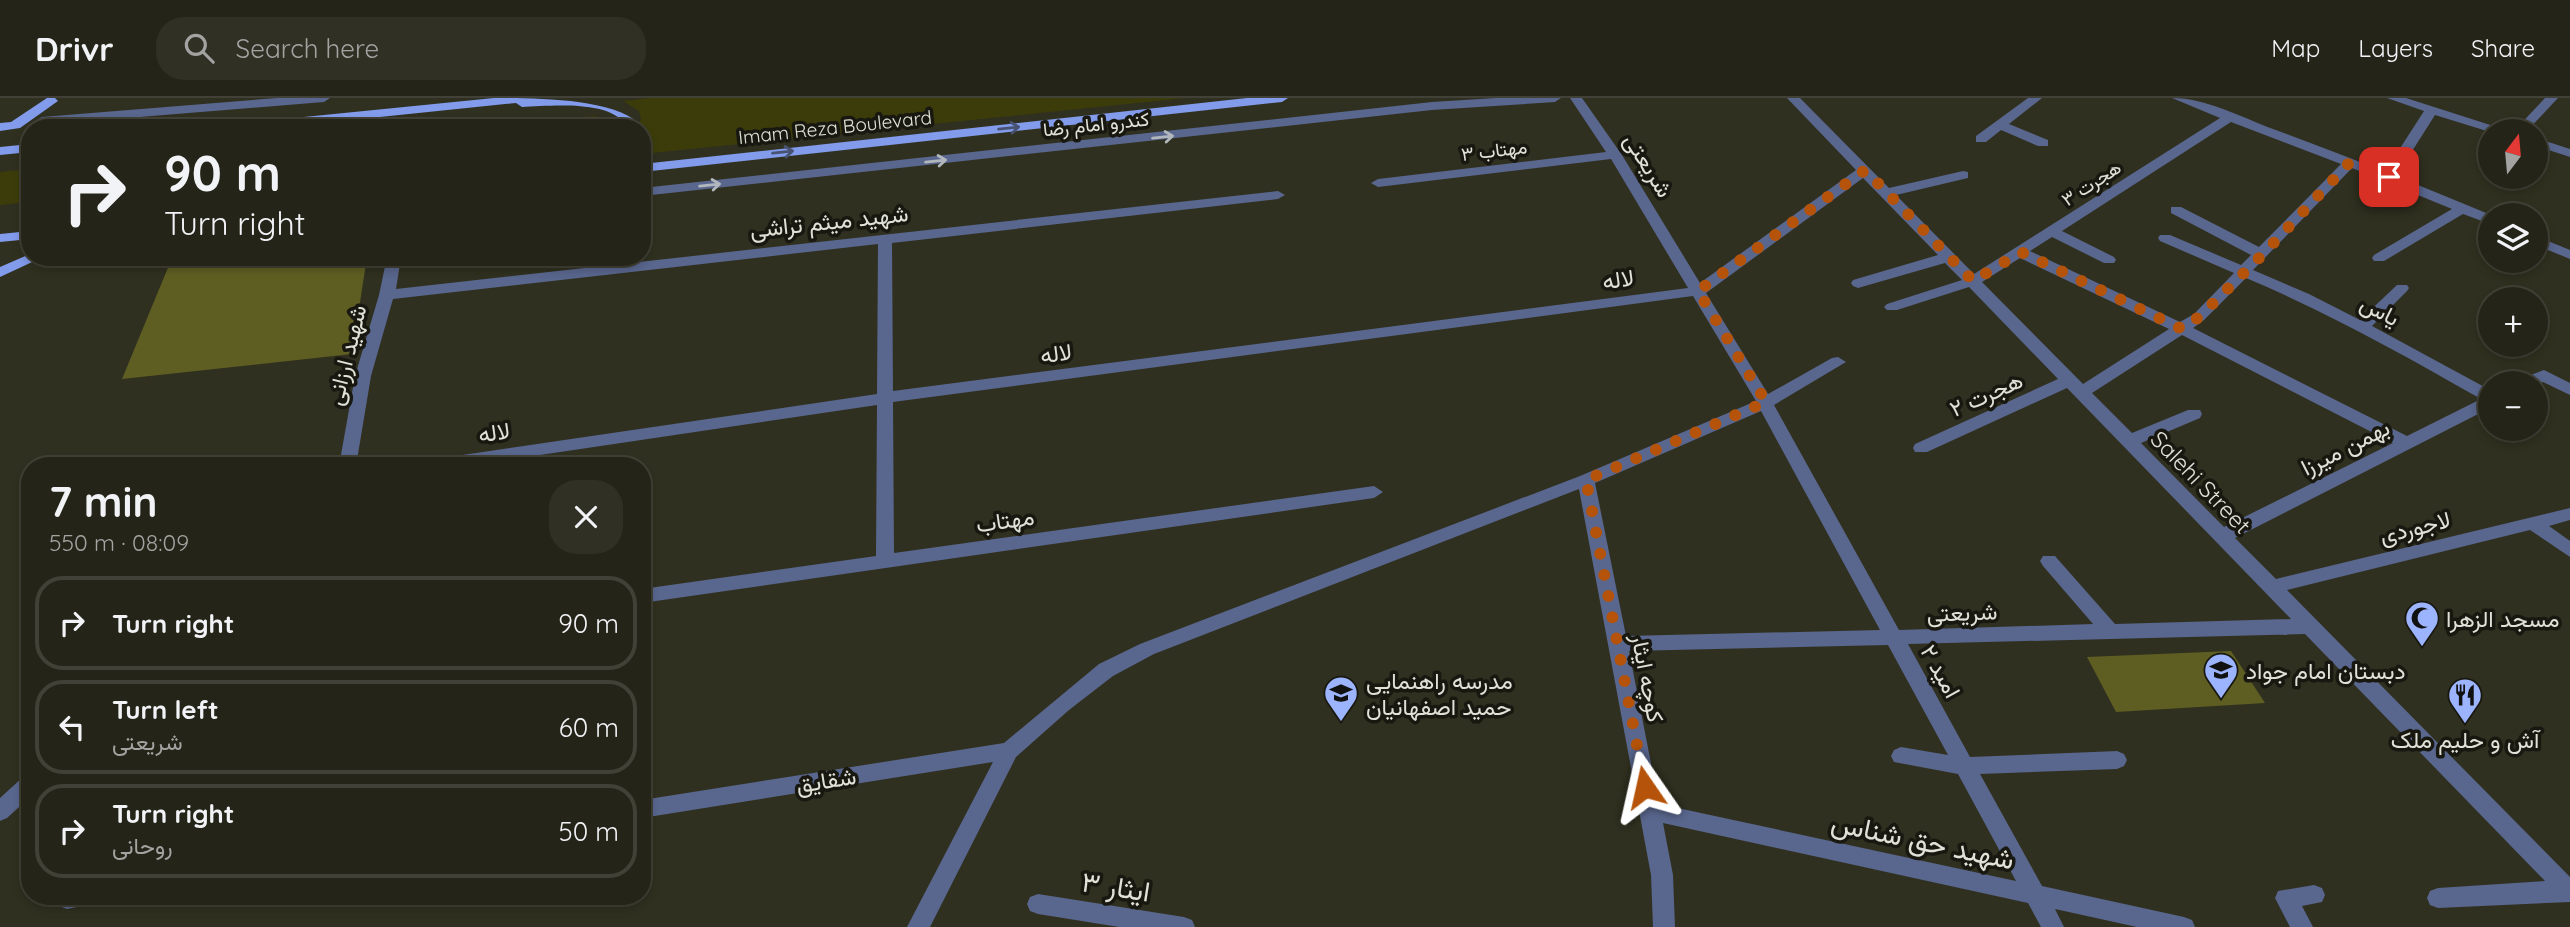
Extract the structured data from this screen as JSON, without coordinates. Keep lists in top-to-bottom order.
{
  "streets": {
    "main road": ["Imam Reza Boulevard"],
    "street": [
      "کندرو امام رضا",
      "مهتاب ۳",
      "شریعتی",
      "هجرت ۳",
      "شهید میثم تراشی",
      "لاله",
      "یاس",
      "شهید ارزانی",
      "هجرت ۲",
      "بهمن میرزا",
      "Salehi Street",
      "مهتاب",
      "لاجوردی",
      "امید ۲",
      "کوچه ایثار",
      "شقایق",
      "شهید حق شناس",
      "ایثار ۳"
    ]
  },
  "crossings": [
    ["مهتاب ۳", "شریعتی"],
    ["شریعتی", "لاله"],
    ["شریعتی", "Salehi Street"],
    ["شریعتی", "امید ۲"],
    ["شریعتی", "کوچه ایثار"],
    ["هجرت ۳", "Salehi Street"],
    ["شهید میثم تراشی", "شهید ارزانی"],
    ["یاس", "هجرت ۲"],
    ["هجرت ۲", "Salehi Street"],
    ["بهمن میرزا", "Salehi Street"],
    ["Salehi Street", "لاجوردی"],
    ["امید ۲", "شهید حق شناس"],
    ["کوچه ایثار", "شهید حق شناس"]
  ],
  "one_way": ["کندرو امام رضا", "Imam Reza Boulevard"],
  "places": {
    "mosque": ["مسجد الزهرا"],
    "school or university": ["دبستان امام جواد", "مدرسه راهنمایی حمید اصفهانیان"],
    "restaurant": ["آش و حلیم ملک"]
  },
  "north": "top",
  "page": {
    "header": "Drivr",
    "search": "Search here",
    "nav": ["Map", "Layers", "Share"],
    "map_buttons": ["+", "−"],
    "turn": ["90 m", "Turn right"],
    "heading": ["7 min", "550 m · 08:09"],
    "list": [
      {
        "name": "Turn right",
        "value": "90 m"
      },
      {
        "name": "Turn left",
        "note": "شریعتی",
        "value": "60 m"
      },
      {
        "name": "Turn right",
        "note": "روحانی",
        "value": "50 m"
      }
    ]
  }
}
